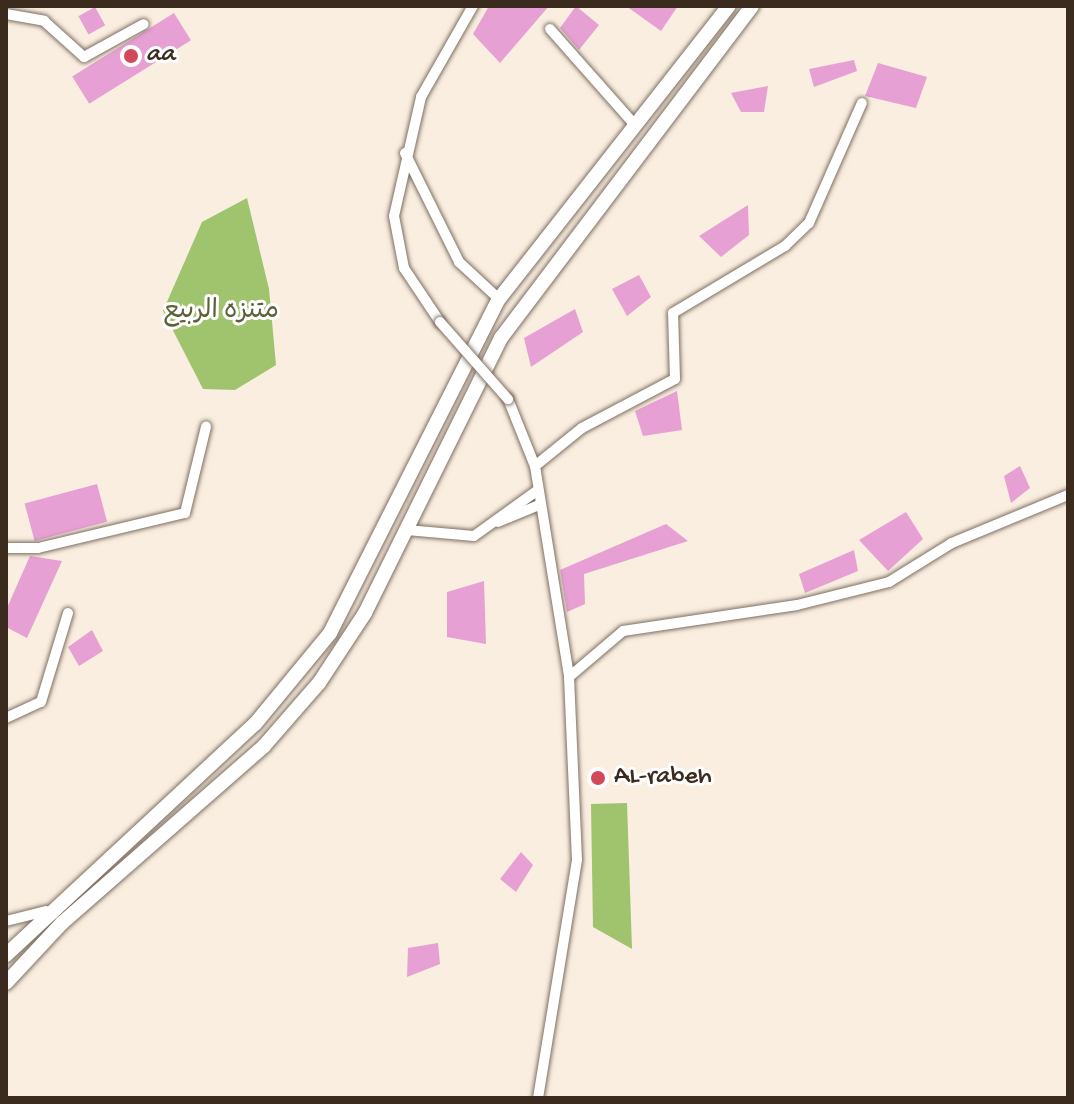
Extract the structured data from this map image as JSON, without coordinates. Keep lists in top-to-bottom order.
{
  "parks": ["متنزه الربيع"],
  "places": ["aa", "AL-rabeh"]
}
